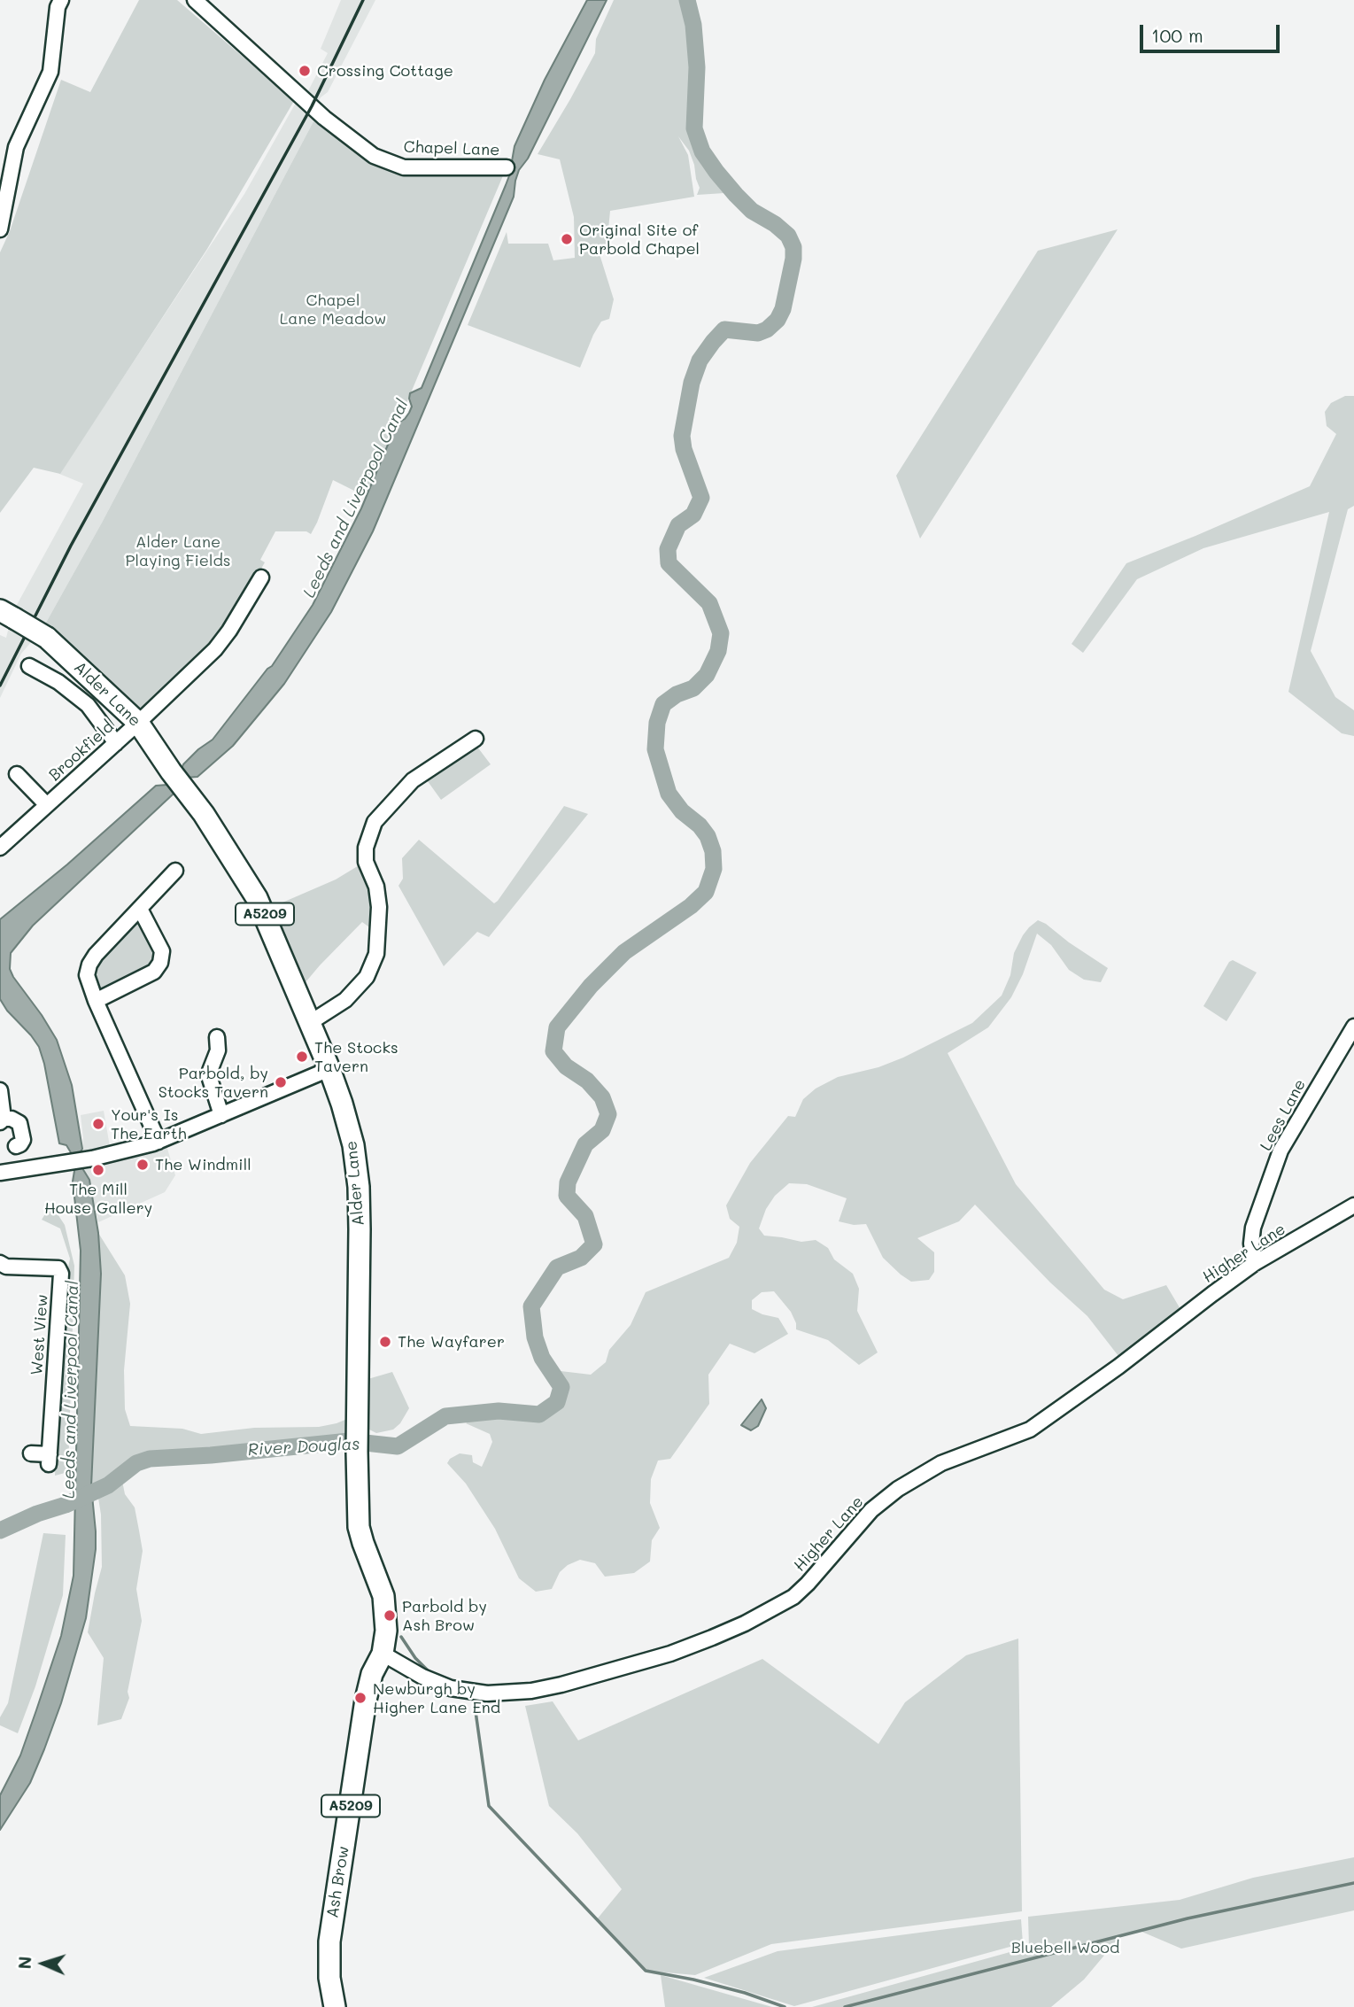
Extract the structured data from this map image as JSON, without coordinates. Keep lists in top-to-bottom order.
{
  "streets": {
    "highway": ["Alder Lane", "A5209", "Ash Brow"],
    "street": [
      "Chapel Lane",
      "Brookfield",
      "Lees Lane",
      "Higher Lane",
      "West View"
    ]
  },
  "crossings": [
    ["Alder Lane", "Brookfield"],
    ["Alder Lane", "Ash Brow"],
    ["Lees Lane", "Higher Lane"],
    ["Higher Lane", "Ash Brow"]
  ],
  "water": ["Leeds and Liverpool Canal", "River Douglas"],
  "parks": ["Chapel Lane Meadow", "Alder Lane Playing Fields", "Bluebell Wood"],
  "places": [
    "Crossing Cottage",
    "Original Site of Parbold Chapel",
    "The Stocks Tavern",
    "Parbold, by Stocks Tavern",
    "Your's Is The Earth",
    "The Windmill",
    "The Mill House Gallery",
    "The Wayfarer",
    "Parbold by Ash Brow",
    "Newburgh by Higher Lane End"
  ],
  "scale_bar": "100 m",
  "north": "left"
}
